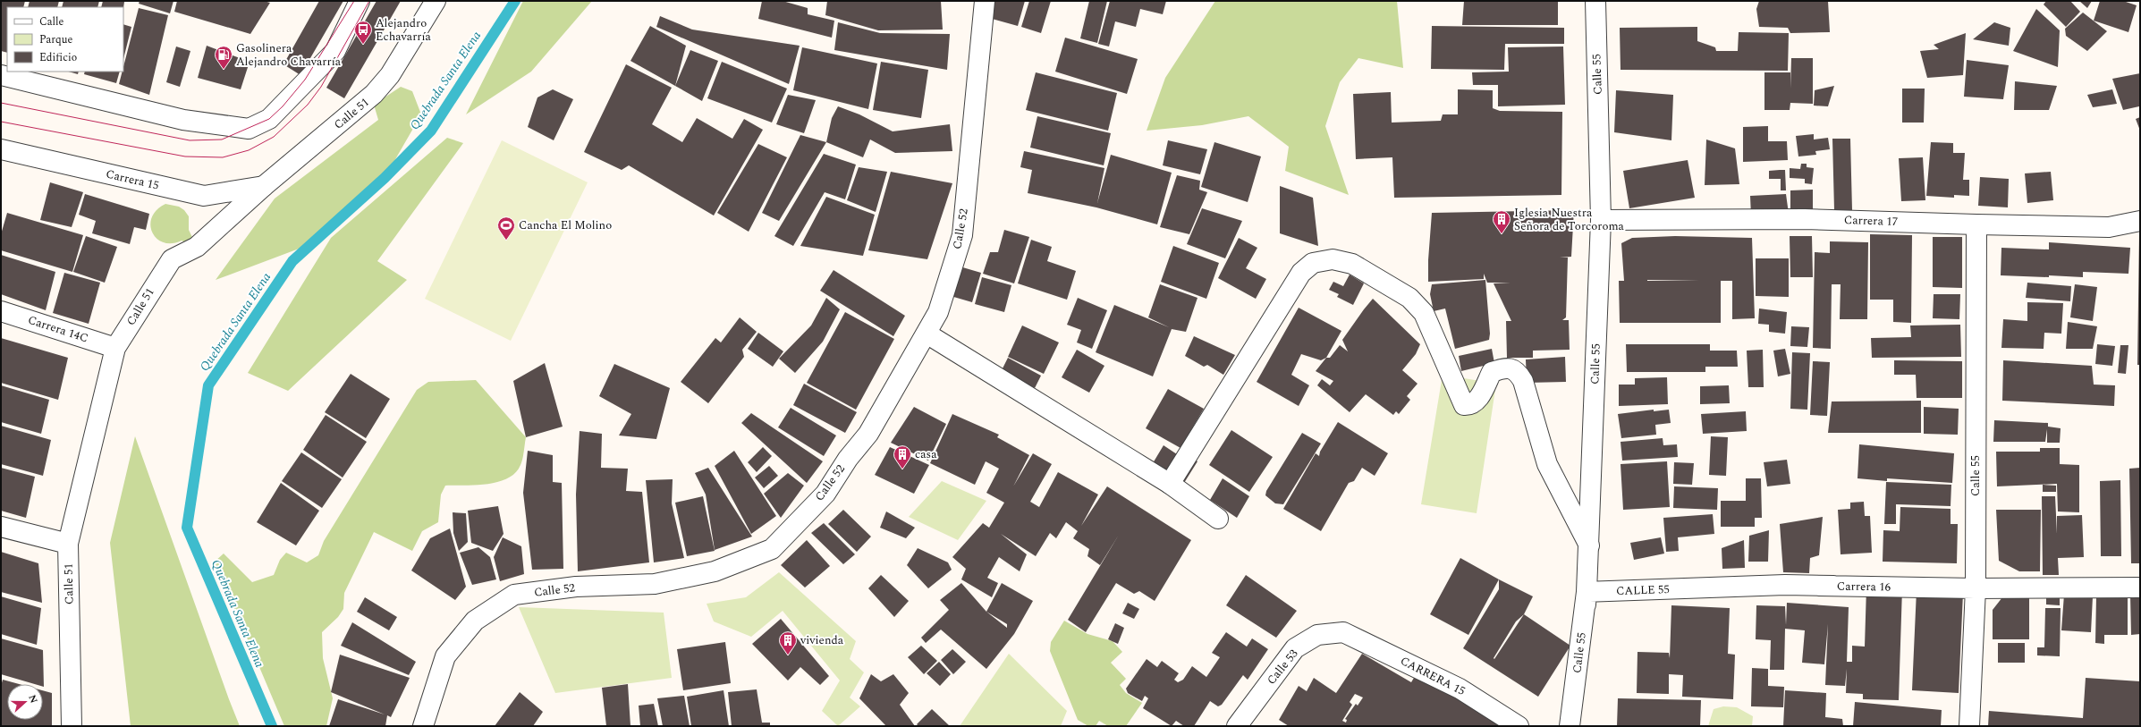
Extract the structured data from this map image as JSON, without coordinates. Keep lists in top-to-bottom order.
{
  "streets": {
    "street": [
      "Calle 55",
      "Calle 51",
      "Carrera 15",
      "Carrera 17",
      "Calle 52",
      "Carrera 14C",
      "Carrera 16",
      "CALLE 55",
      "Calle 53",
      "CARRERA 15"
    ]
  },
  "crossings": [
    ["Calle 55", "Carrera 17"],
    ["Calle 55", "Carrera 16"],
    ["Calle 55", "CALLE 55"],
    ["Calle 51", "Carrera 15"],
    ["Calle 51", "Carrera 14C"],
    ["Carrera 16", "CALLE 55"],
    ["Calle 53", "CARRERA 15"]
  ],
  "water": ["Quebrada Santa Elena"],
  "places": {
    "bus stop": ["Alejandro Echavarría"],
    "fuel station": ["Gasolinera Alejandro Chavarría"],
    "building": ["Iglesia Nuestra Señora de Torcoroma", "casa", "vivienda"],
    "sports": ["Cancha El Molino"]
  },
  "legend": ["Calle", "Parque", "Edificio"],
  "north": "right"
}
